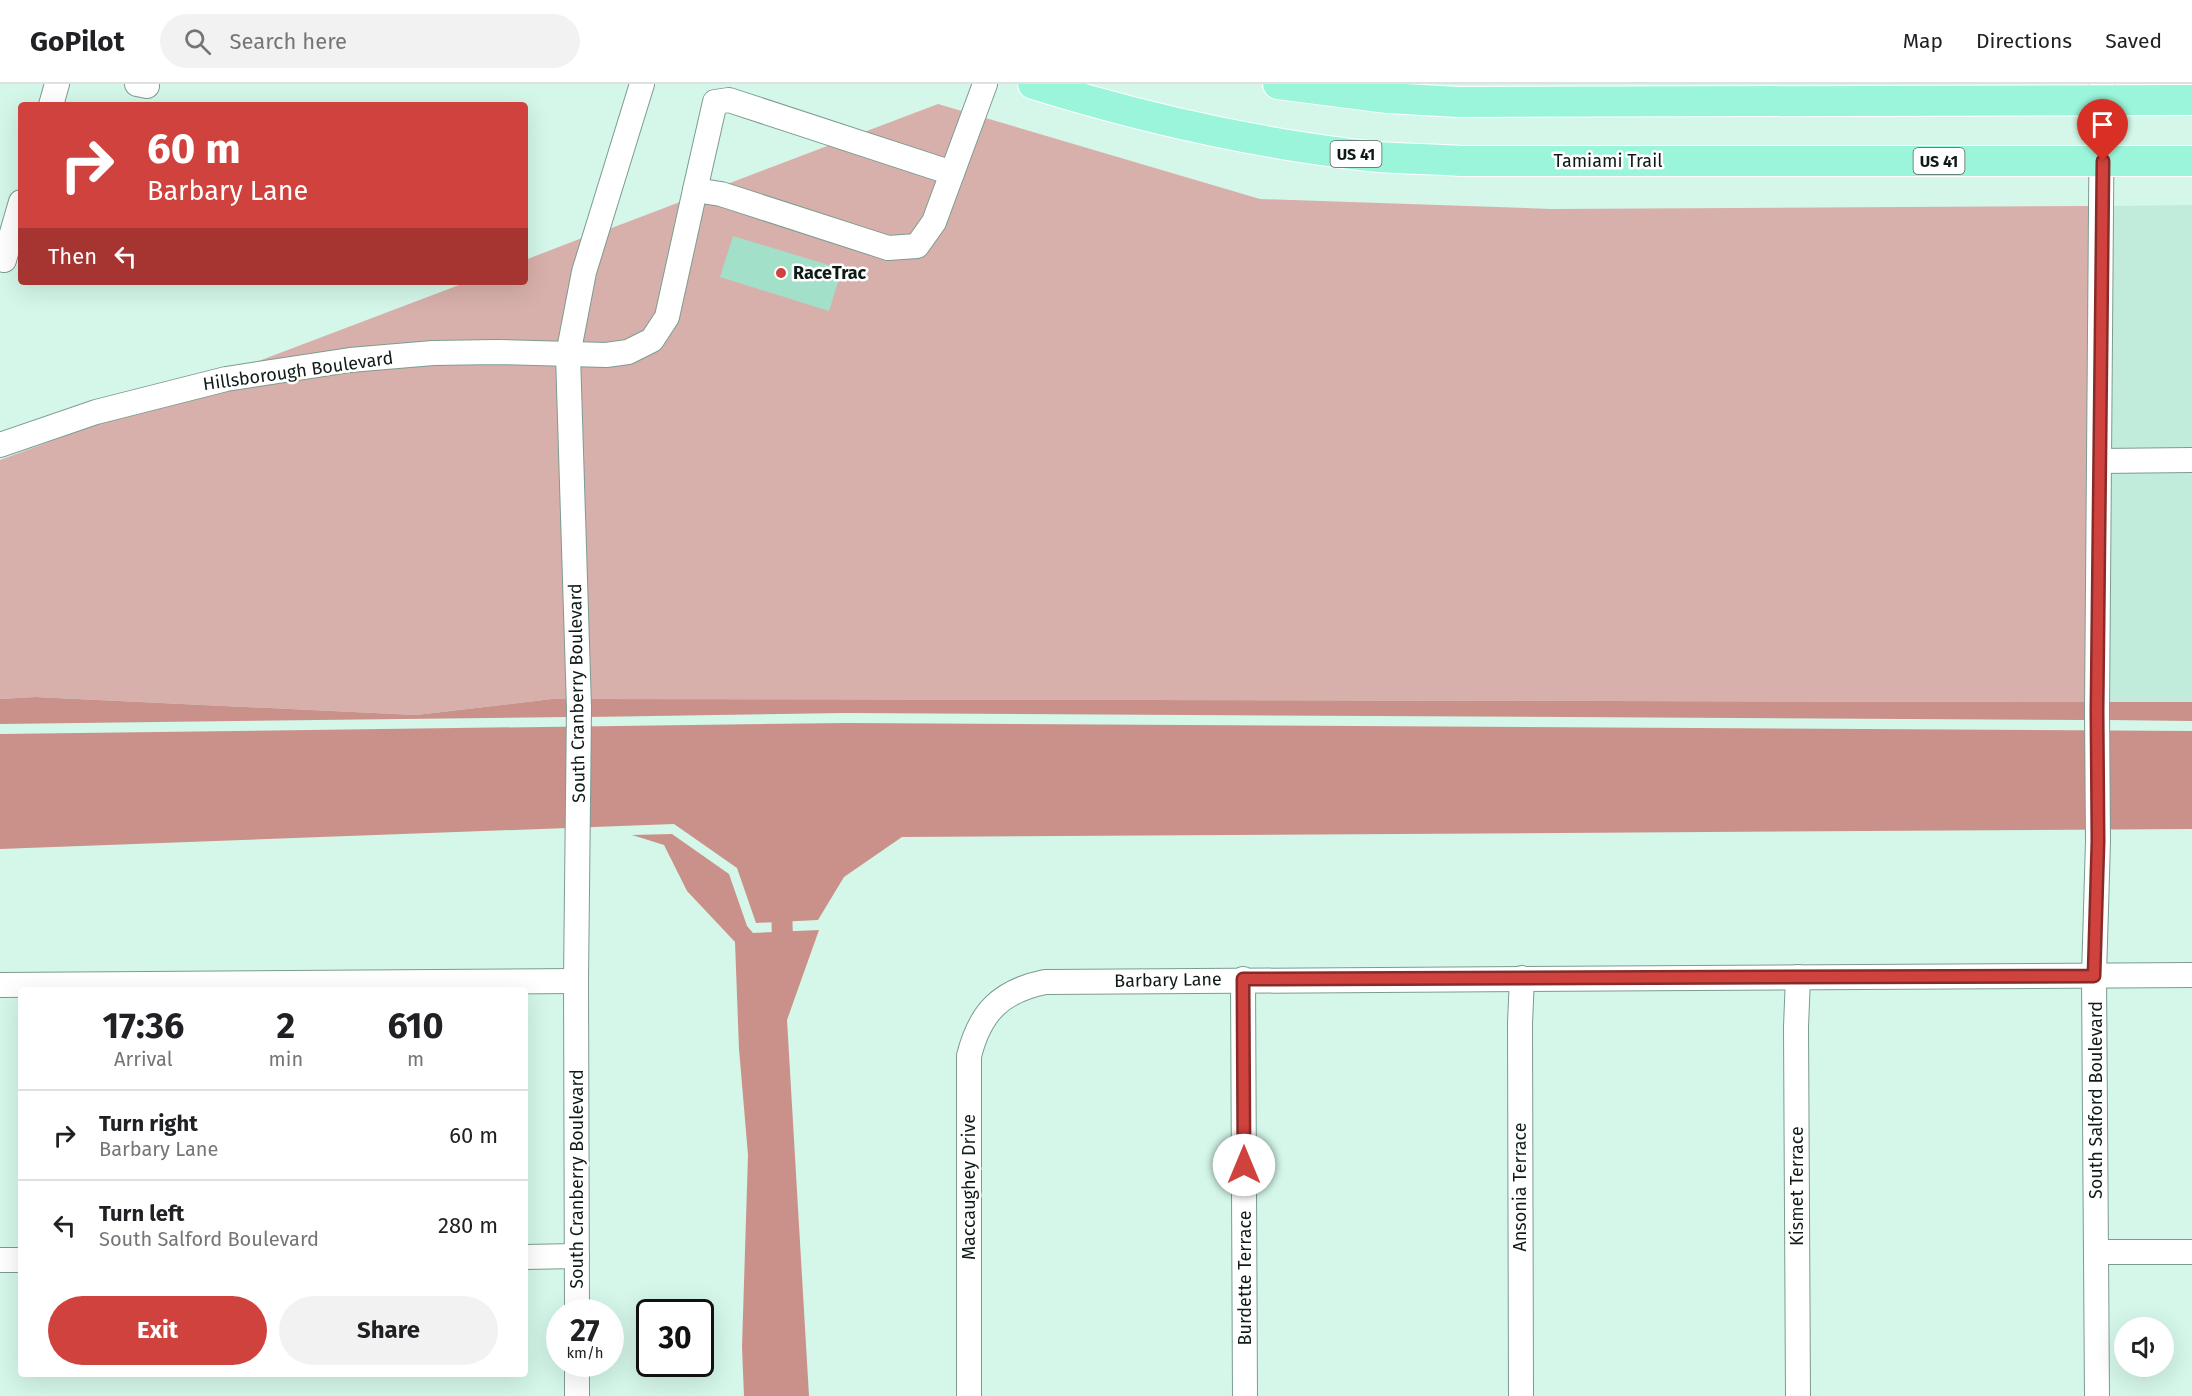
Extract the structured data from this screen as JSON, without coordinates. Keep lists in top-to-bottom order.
{
  "streets": {
    "main road": ["US 41", "Tamiami Trail"],
    "street": [
      "Hillsborough Boulevard",
      "South Cranberry Boulevard",
      "Barbary Lane",
      "South Salford Boulevard",
      "Kismet Terrace",
      "Maccaughey Drive",
      "Ansonia Terrace",
      "Burdette Terrace"
    ]
  },
  "crossings": [
    ["Tamiami Trail", "South Salford Boulevard"],
    ["Hillsborough Boulevard", "South Cranberry Boulevard"],
    ["Barbary Lane", "South Salford Boulevard"],
    ["Barbary Lane", "Kismet Terrace"],
    ["Barbary Lane", "Maccaughey Drive"],
    ["Barbary Lane", "Ansonia Terrace"],
    ["Barbary Lane", "Burdette Terrace"]
  ],
  "places": ["RaceTrac"],
  "page": {
    "header": "GoPilot",
    "search": "Search here",
    "nav": ["Map", "Directions", "Saved"],
    "turn": ["60 m", "Barbary Lane"],
    "then": "Then",
    "eta": [
      "17:36",
      "Arrival",
      "2",
      "min",
      "610",
      "m"
    ],
    "list": [
      {
        "name": "Turn right",
        "note": "Barbary Lane",
        "value": "60 m"
      },
      {
        "name": "Turn left",
        "note": "South Salford Boulevard",
        "value": "280 m"
      }
    ],
    "buttons": ["Exit", "Share"],
    "speed": "27 km/h",
    "limit": "30"
  }
}
